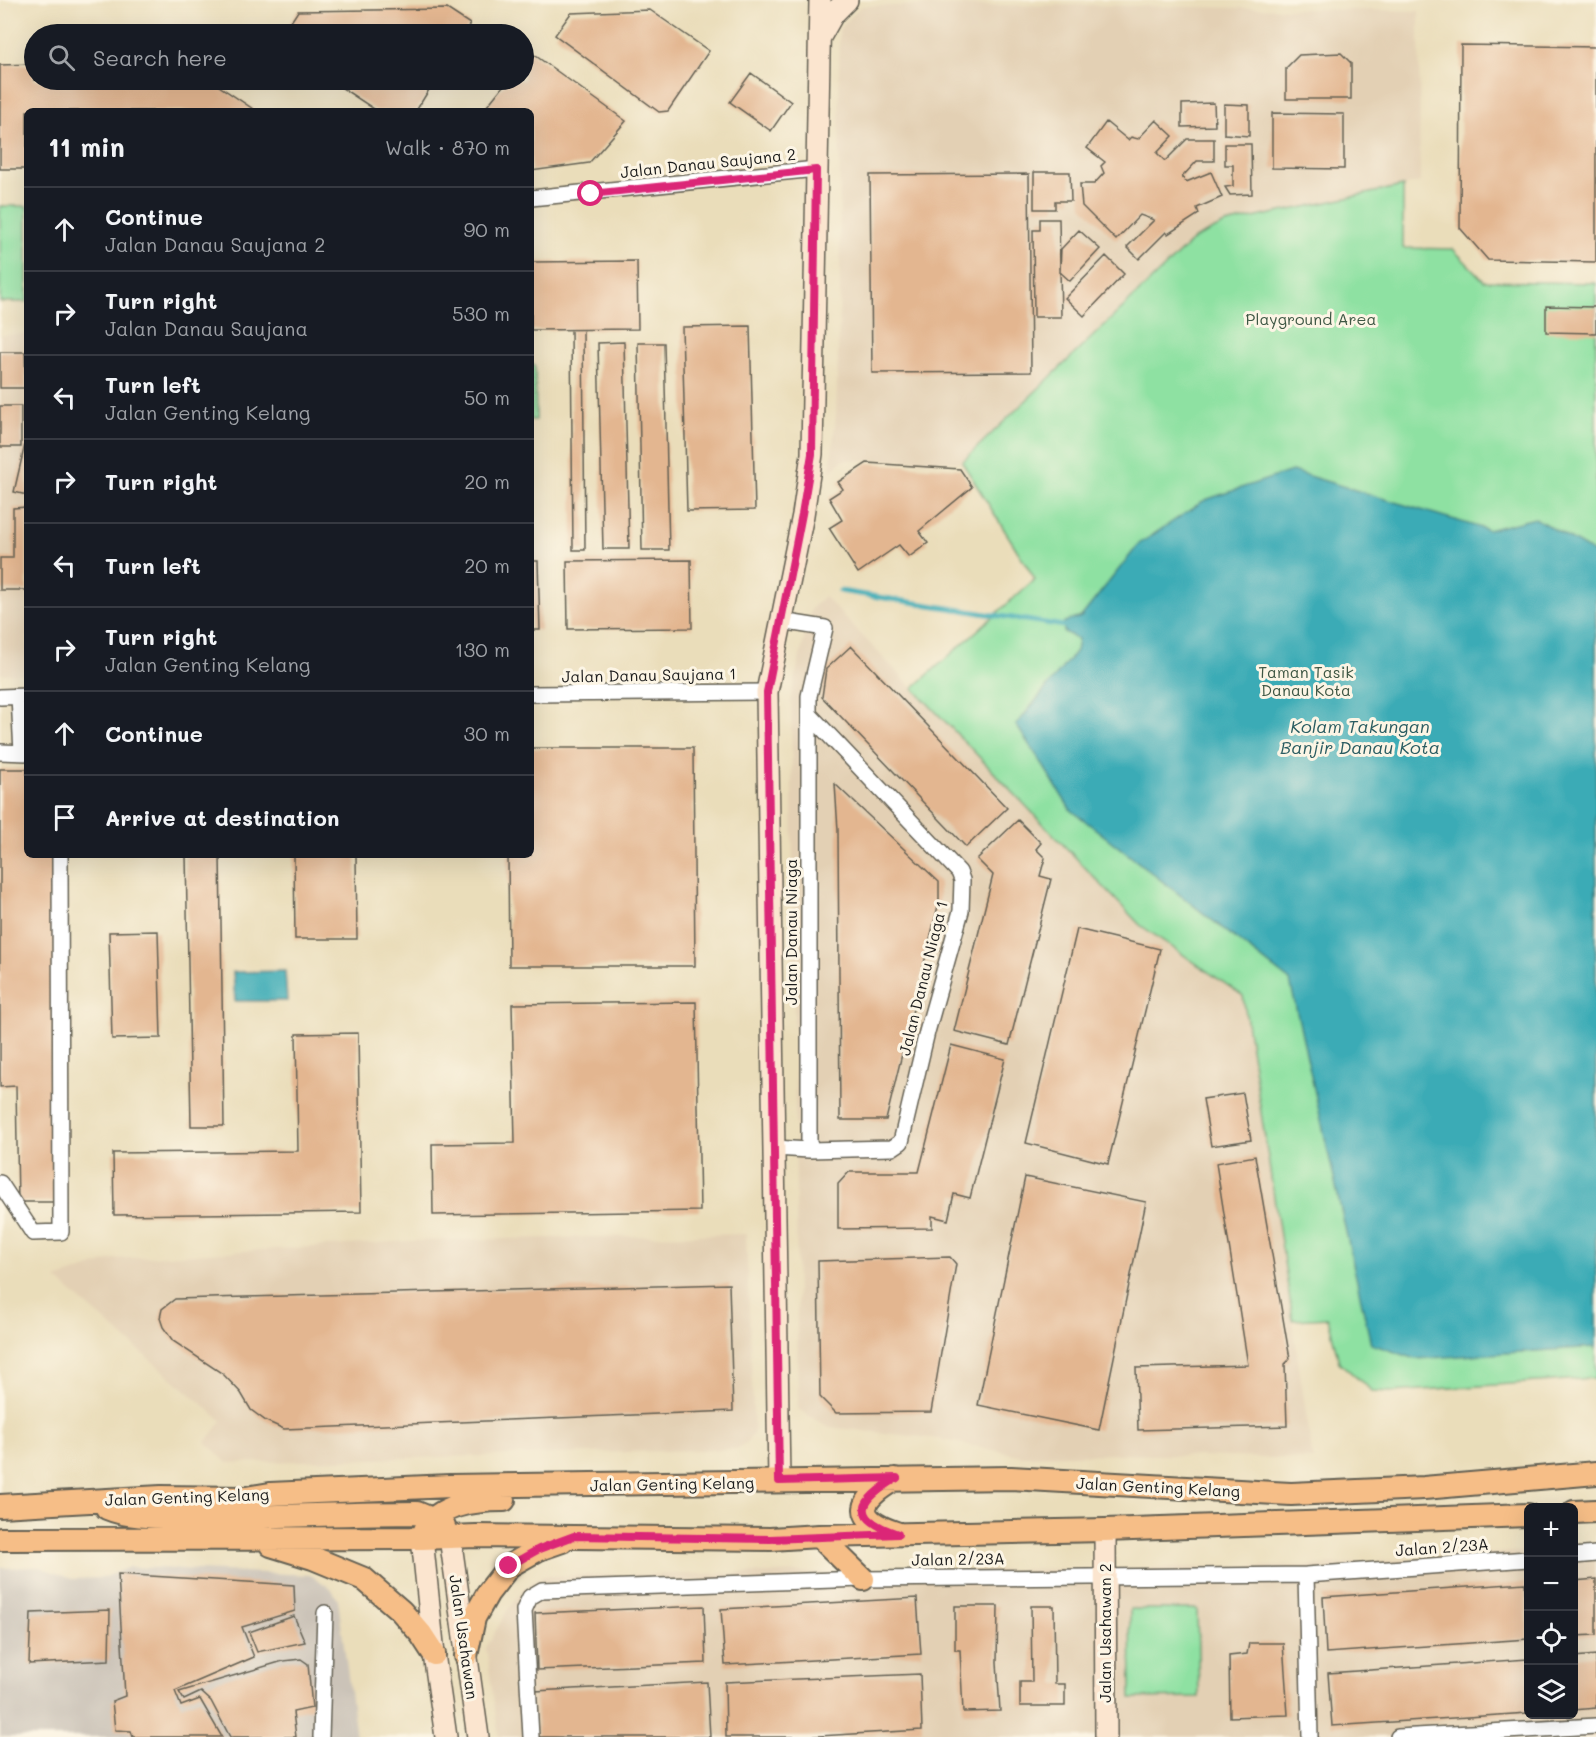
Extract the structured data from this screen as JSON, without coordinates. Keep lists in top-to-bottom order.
{
  "streets": {
    "main road": ["Jalan Genting Kelang"],
    "street": [
      "Jalan Danau Saujana 2",
      "Jalan Danau Saujana 1",
      "Jalan Danau Niaga",
      "Jalan Danau Niaga 1",
      "Jalan 2/23A",
      "Jalan Usahawan 2",
      "Jalan Usahawan"
    ]
  },
  "crossings": [
    ["Jalan Danau Niaga", "Jalan Danau Niaga 1"],
    ["Jalan Genting Kelang", "Jalan Usahawan 2"],
    ["Jalan Genting Kelang", "Jalan Usahawan"],
    ["Jalan 2/23A", "Jalan Usahawan 2"]
  ],
  "water": ["Kolam Takungan Banjir Danau Kota"],
  "parks": ["Playground Area", "Taman Tasik Danau Kota"],
  "page": {
    "search": "Search here",
    "heading": ["11 min", "Walk · 870 m"],
    "list": [
      ["Continue", "Jalan Danau Saujana 2", "90 m"],
      ["Turn right", "Jalan Danau Saujana", "530 m"],
      ["Turn left", "Jalan Genting Kelang", "50 m"],
      ["Turn right", "20 m"],
      ["Turn left", "20 m"],
      ["Turn right", "Jalan Genting Kelang", "130 m"],
      ["Continue", "30 m"],
      "Arrive at destination"
    ],
    "map_buttons": ["+", "−"]
  }
}
